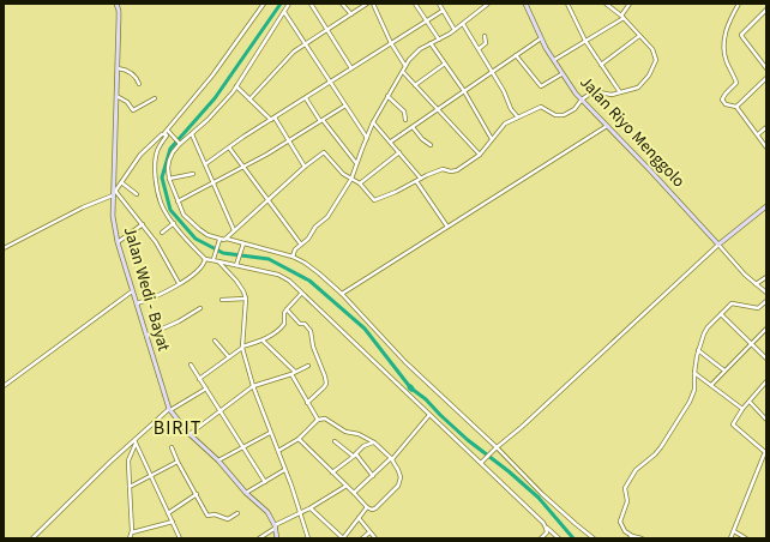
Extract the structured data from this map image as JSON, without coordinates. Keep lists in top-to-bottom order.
{
  "streets": {
    "main road": ["Jalan Riyo Menggolo", "Jalan Wedi - Bayat"]
  },
  "districts": ["BIRIT"]
}
